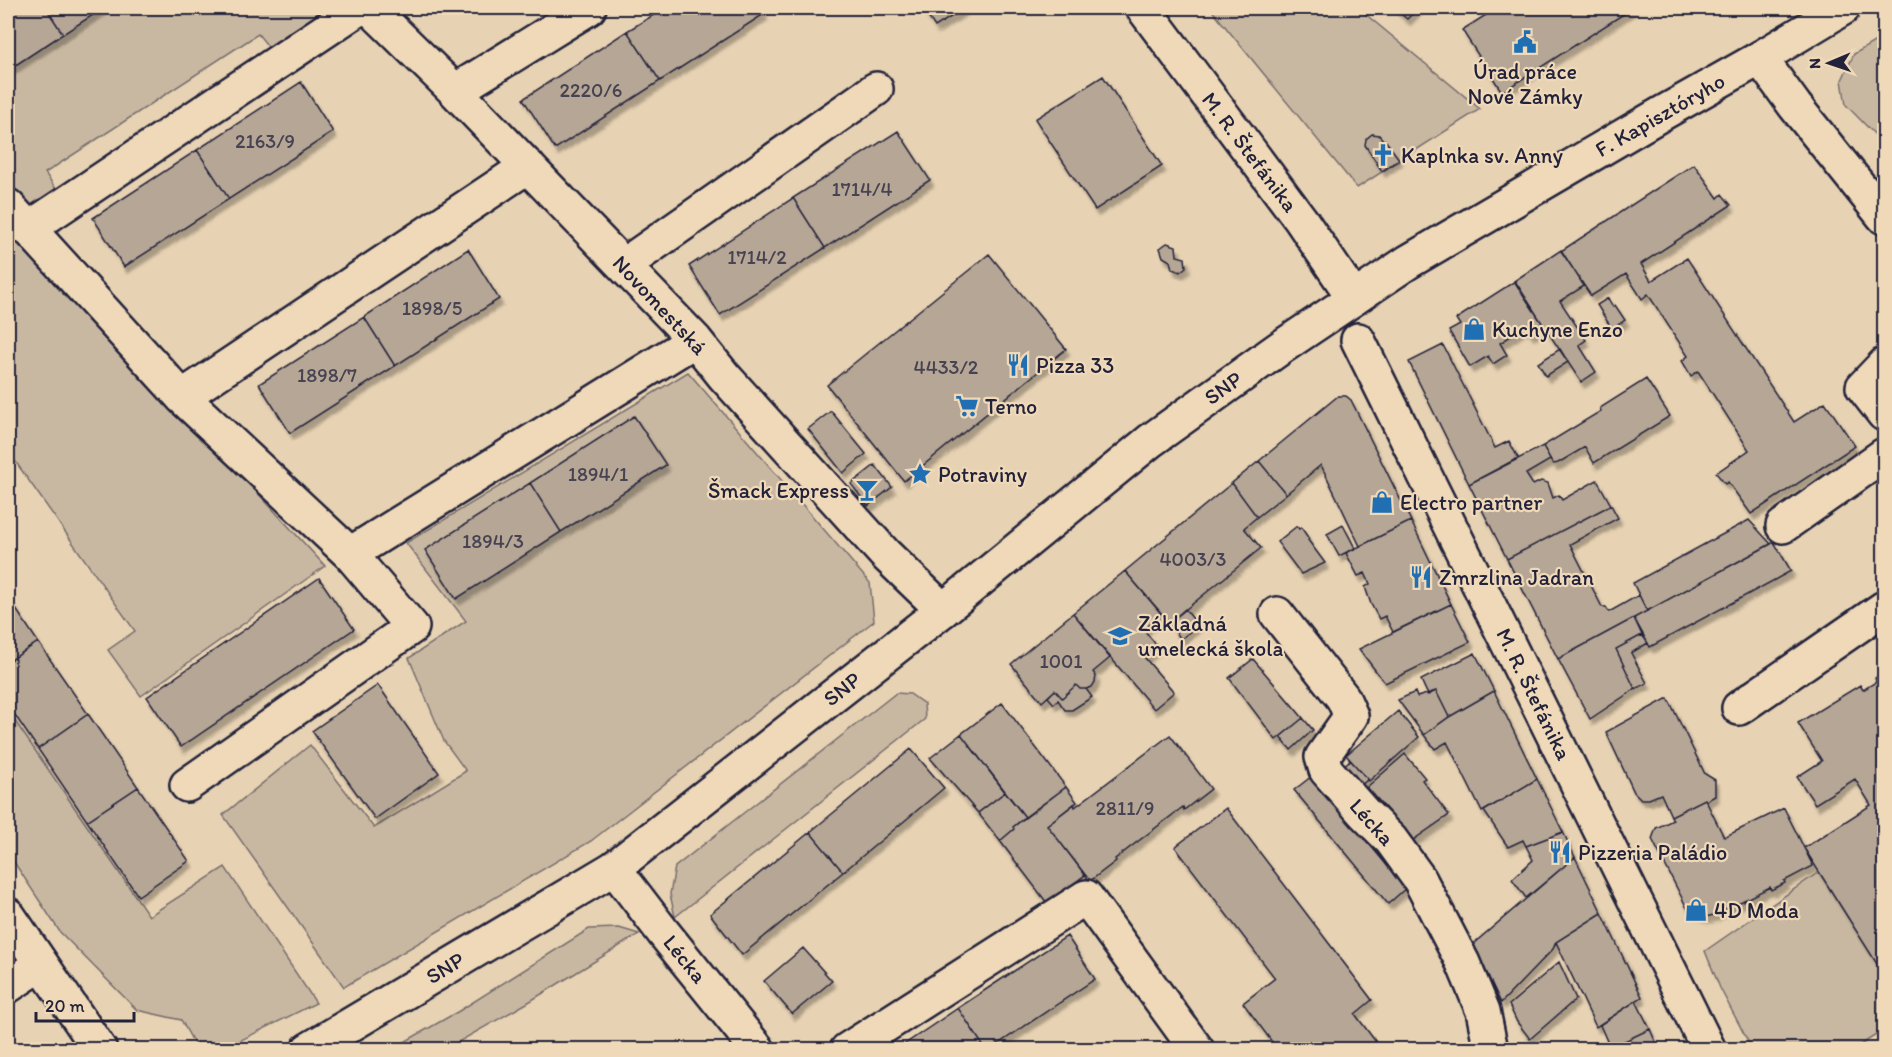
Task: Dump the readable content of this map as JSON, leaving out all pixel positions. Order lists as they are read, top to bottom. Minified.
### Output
{"streets":{"street":["F. Kapisztóryho","M. R. Štefánika","Novomestská","SNP","Lécka"]},"crossings":[["F. Kapisztóryho","M. R. Štefánika"],["F. Kapisztóryho","SNP"],["M. R. Štefánika","SNP"],["Novomestská","SNP"],["SNP","Lécka"]],"places":{"public building":["Úrad práce Nové Zámky"],"church":["Kaplnka sv. Anny"],"shop":["Kuchyne Enzo","Electro partner","4D Moda"],"restaurant":["Pizza 33","Zmrzlina Jadran","Pizzeria Paládio"],"supermarket":["Terno"],"place":["Potraviny"],"bar":["Šmack Express"],"school or university":["Základná umelecká škola"]},"house_numbers":["2220/6","2163/9","1714/4","1714/2","1898/5","4433/2","1898/7","1894/1","1894/3","4003/3","1001","2811/9"],"scale_bar":"20 m","north":"left"}
